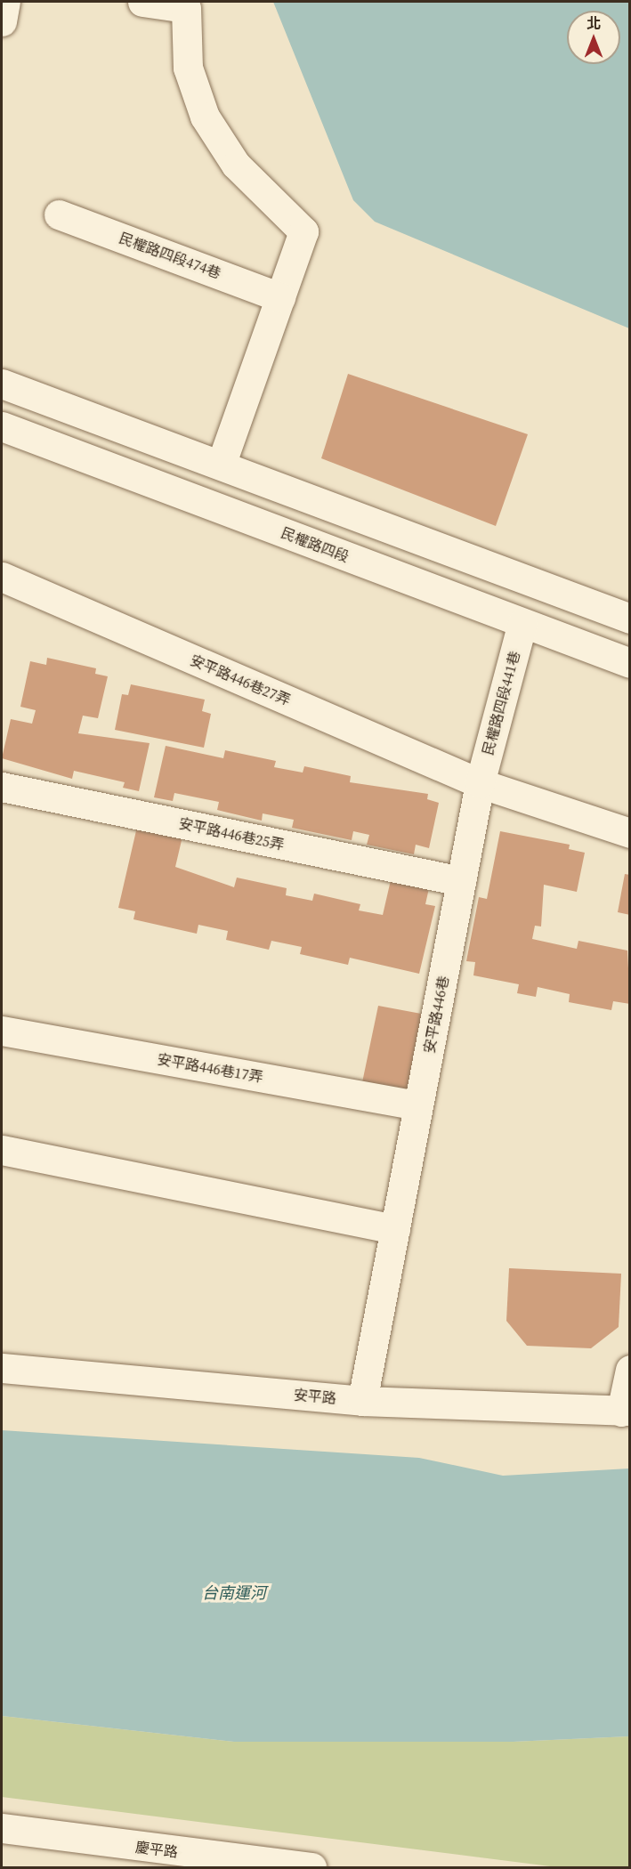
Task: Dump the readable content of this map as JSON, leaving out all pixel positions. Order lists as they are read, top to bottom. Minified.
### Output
{"streets":{"street":["民權路四段474巷","民權路四段","安平路446巷27弄","民權路四段441巷","安平路446巷25弄","安平路446巷","安平路446巷17弄","安平路","慶平路"]},"crossings":[["民權路四段","民權路四段441巷"],["安平路446巷27弄","民權路四段441巷"],["安平路446巷27弄","安平路446巷"],["民權路四段441巷","安平路446巷"],["安平路446巷25弄","安平路446巷"],["安平路446巷","安平路446巷17弄"],["安平路446巷","安平路"]],"water":["台南運河"],"north":"top"}
